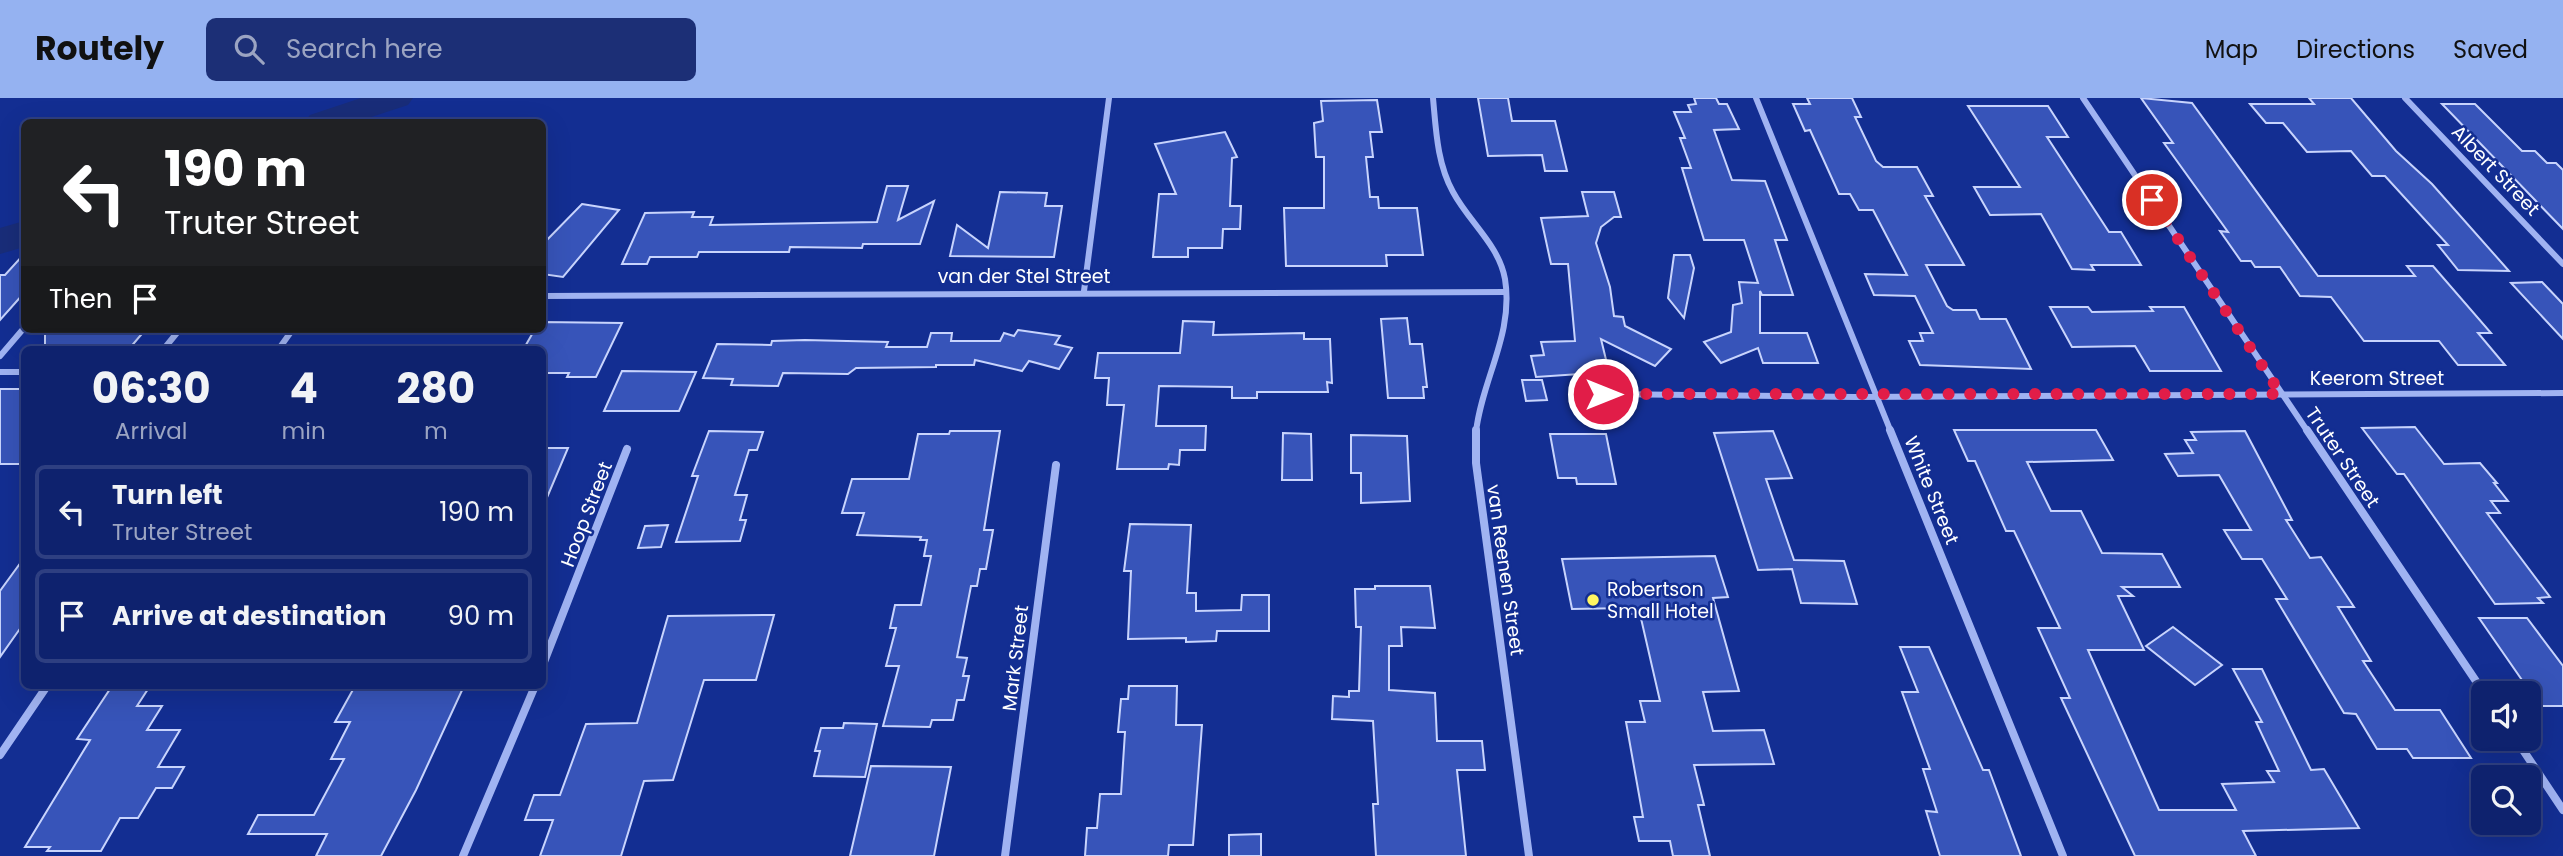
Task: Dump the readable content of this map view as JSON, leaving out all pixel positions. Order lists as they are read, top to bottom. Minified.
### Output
{"streets":{"street":["Albert Street","van der Stel Street","Keerom Street","Truter Street","White Street","Hoop Street","van Reenen Street","Mark Street"]},"crossings":[["van der Stel Street","van Reenen Street"],["Keerom Street","Truter Street"],["Keerom Street","White Street"]],"places":["Robertson Small Hotel"],"page":{"header":"Routely","search":"Search here","nav":["Map","Directions","Saved"],"turn":["190 m","Truter Street"],"then":"Then","eta":["06:30","Arrival","4","min","280","m"],"list":[{"name":"Turn left","note":"Truter Street","value":"190 m"},{"name":"Arrive at destination","value":"90 m"}]}}
